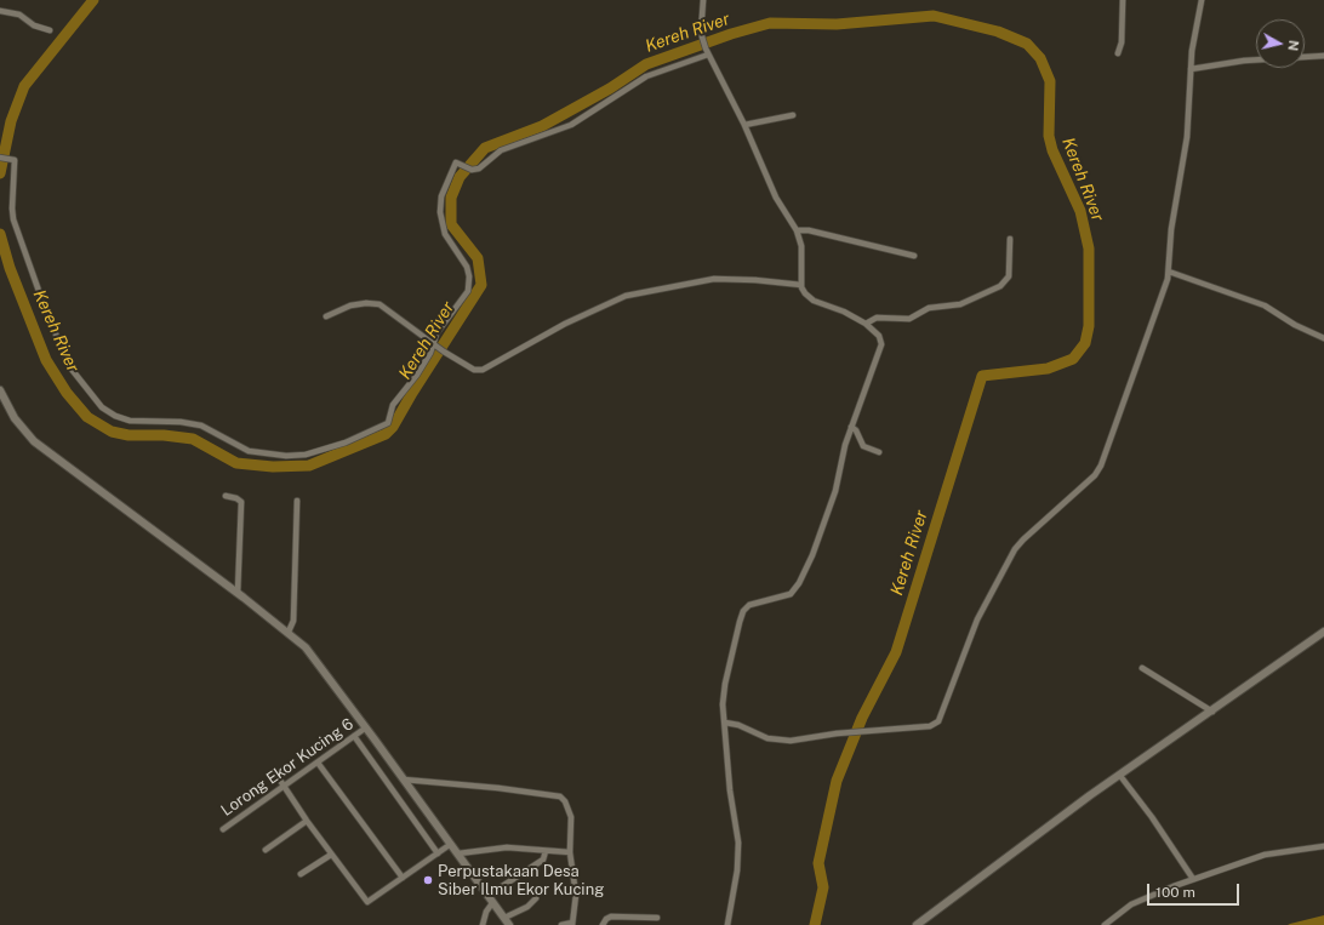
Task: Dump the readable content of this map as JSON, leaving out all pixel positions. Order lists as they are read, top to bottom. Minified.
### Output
{"streets":{"street":["Lorong Ekor Kucing 6"]},"water":["Kereh River"],"places":["Perpustakaan Desa Siber Ilmu Ekor Kucing"],"scale_bar":"100 m","north":"right"}
